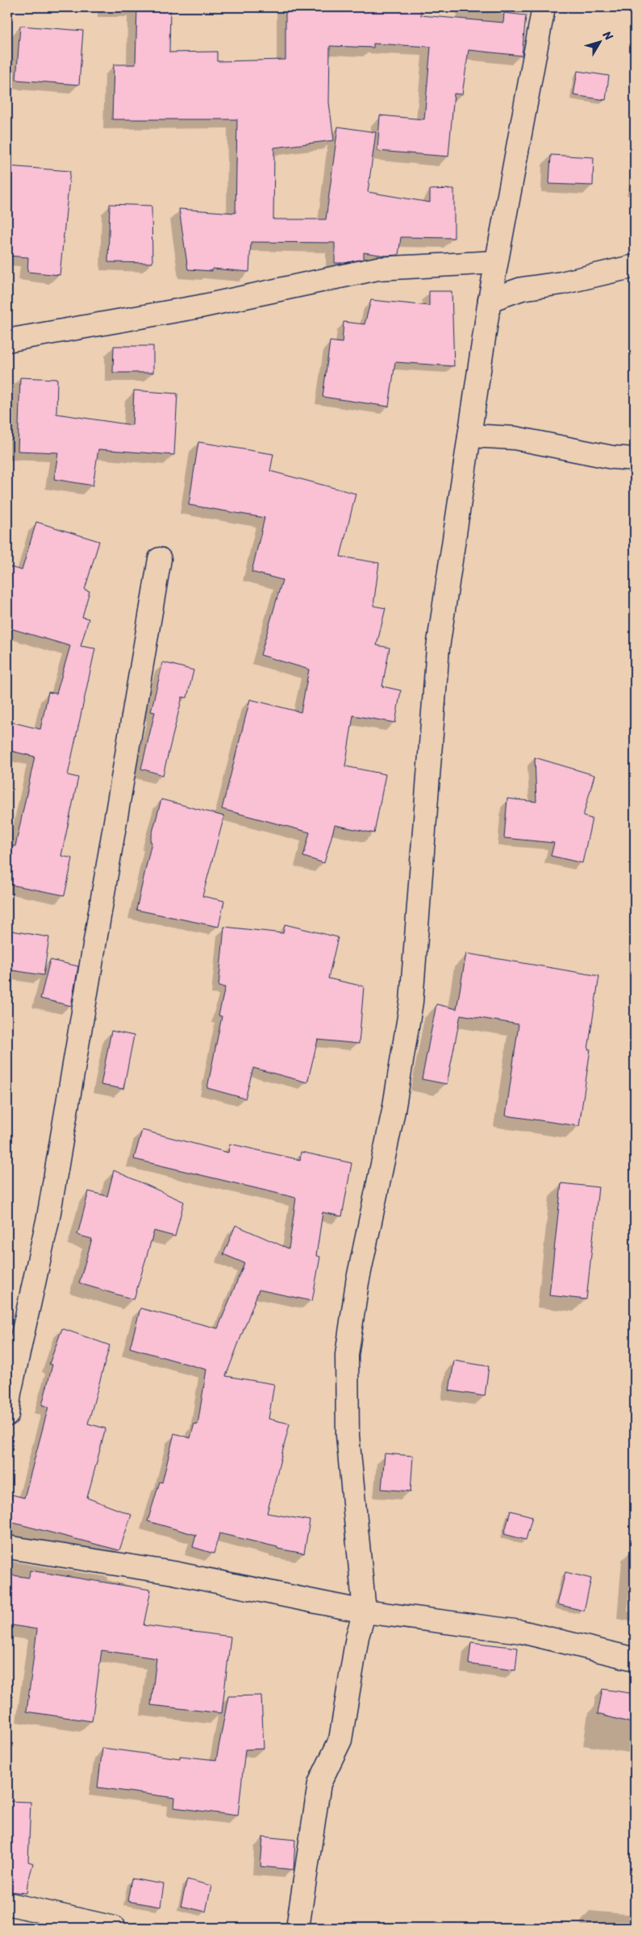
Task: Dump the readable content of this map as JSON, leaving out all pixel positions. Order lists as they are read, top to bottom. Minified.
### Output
{"north":"top right"}
